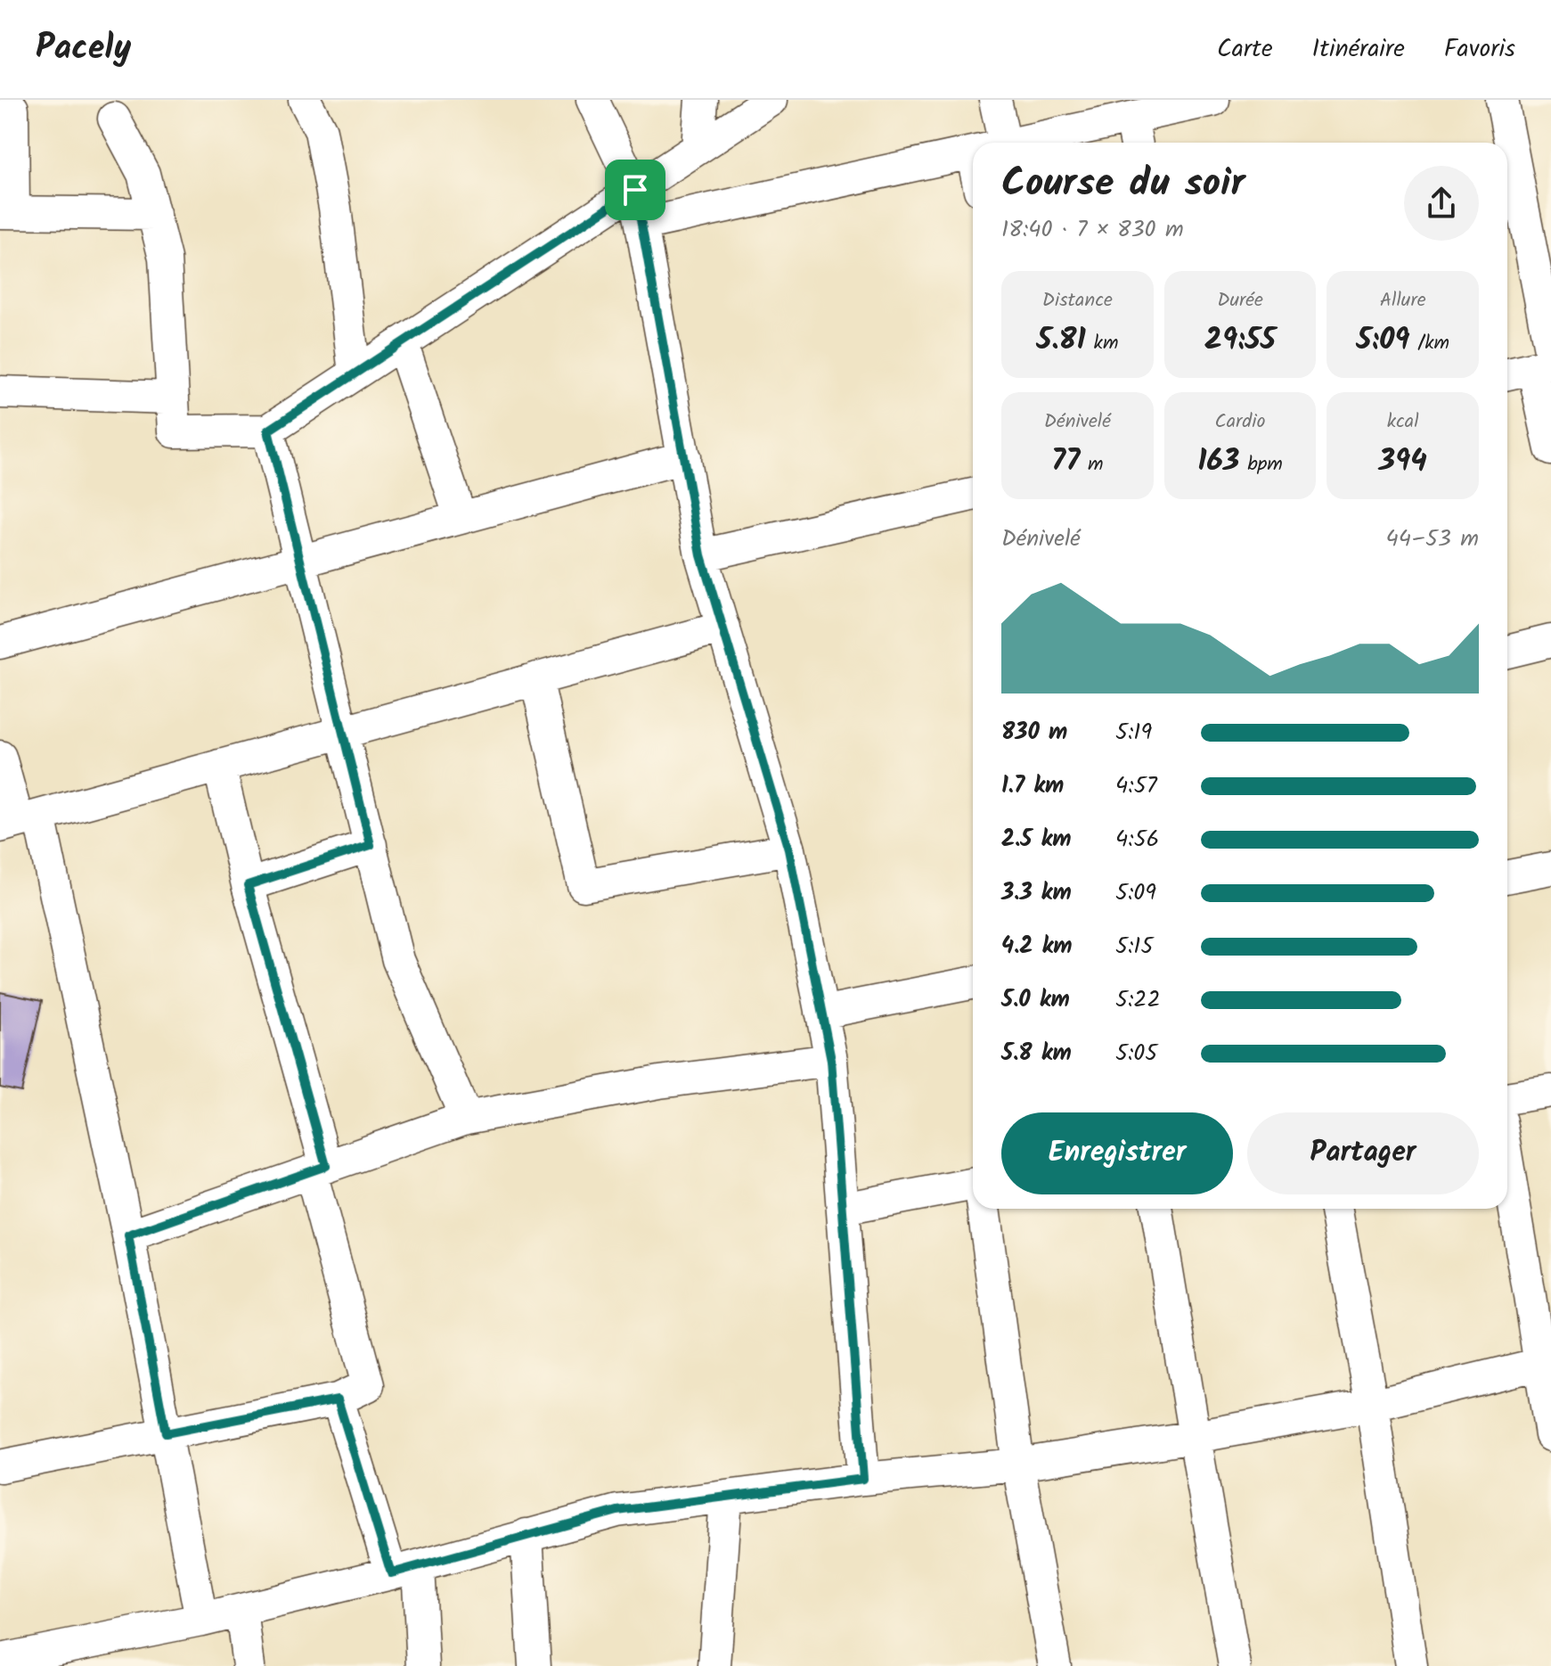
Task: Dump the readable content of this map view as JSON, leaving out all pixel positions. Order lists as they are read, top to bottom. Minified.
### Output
{"page":{"header":"Pacely","nav":["Carte","Itinéraire","Favoris"],"heading":["Course du soir","18:40 · 7 × 830 m"],"stats":[["Distance","5.81 km"],["Durée","29:55"],["Allure","5:09 /km"],["Dénivelé","77 m"],["Cardio","163 bpm"],["kcal","394"]],"chart":["Dénivelé","44–53 m"],"list":[{"name":"830 m","note":"5:19"},{"name":"1.7 km","note":"4:57"},{"name":"2.5 km","note":"4:56"},{"name":"3.3 km","note":"5:09"},{"name":"4.2 km","note":"5:15"},{"name":"5.0 km","note":"5:22"},{"name":"5.8 km","note":"5:05"}],"buttons":["Enregistrer","Partager"]}}
